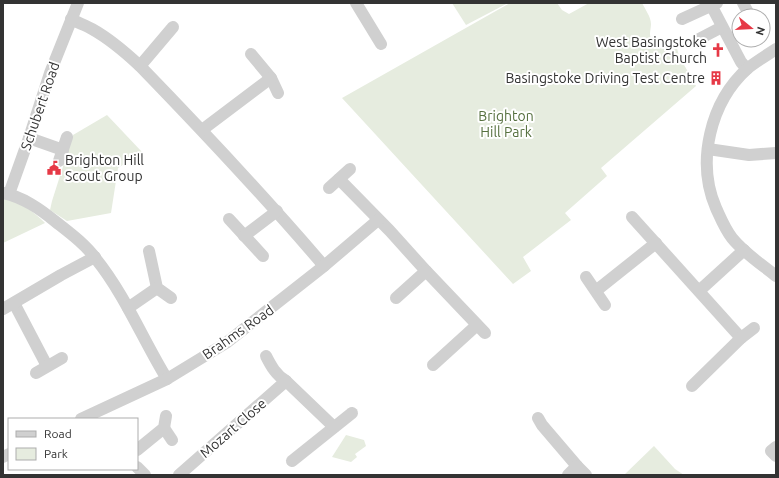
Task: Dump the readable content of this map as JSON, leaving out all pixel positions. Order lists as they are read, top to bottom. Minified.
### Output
{"streets":{"street":["Schubert Road","Brahms Road","Mozart Close"]},"parks":["Brighton Hill Park"],"places":{"church":["West Basingstoke Baptist Church"],"building":["Basingstoke Driving Test Centre"],"public building":["Brighton Hill Scout Group"]},"legend":["Road","Park"],"north":"right"}
